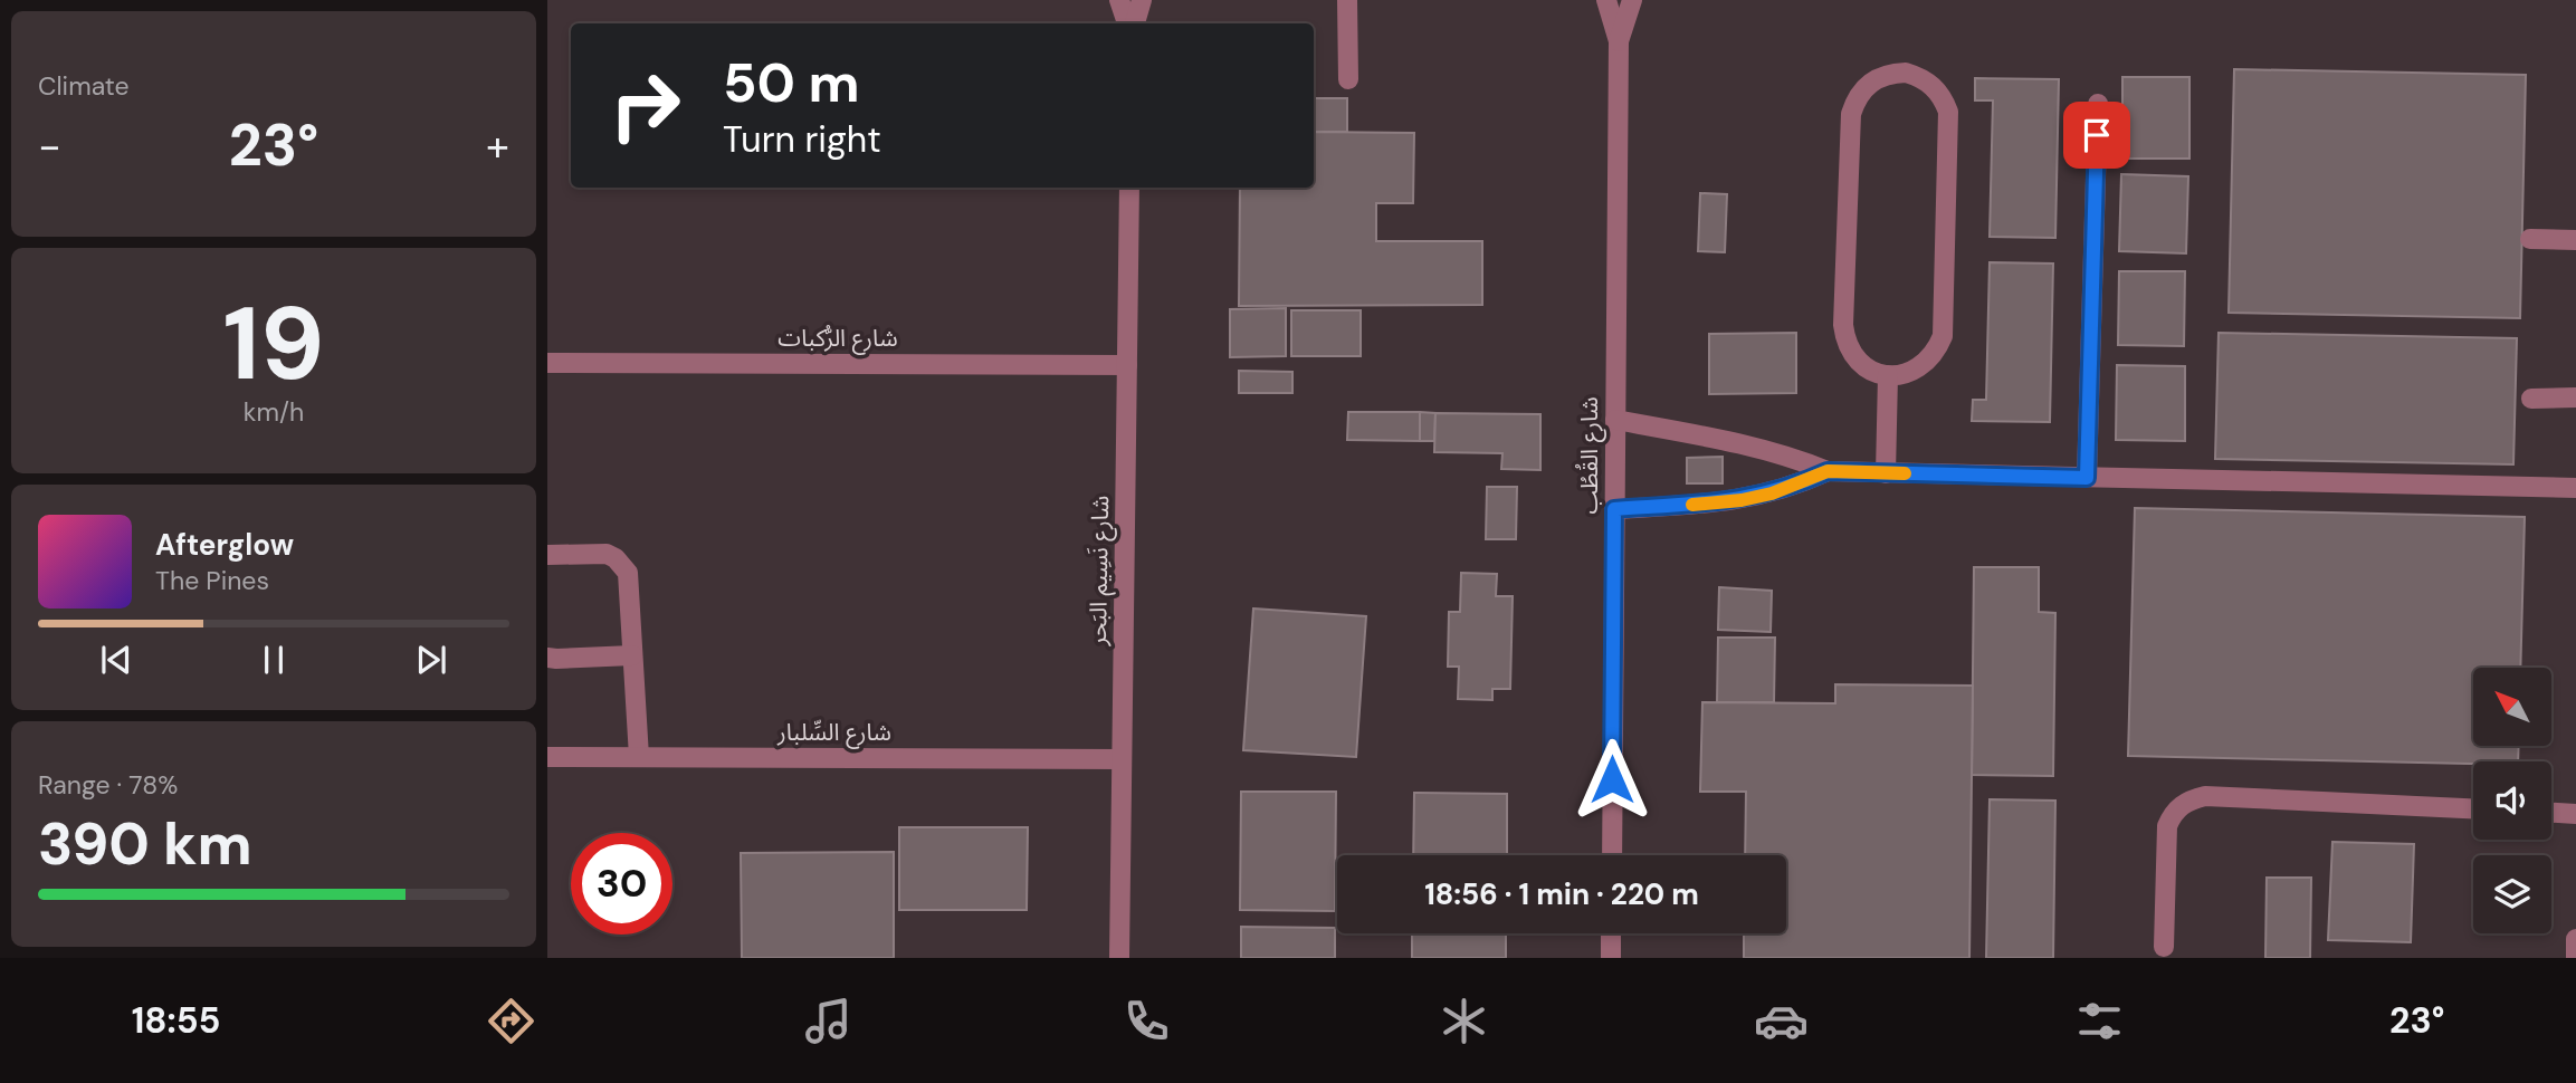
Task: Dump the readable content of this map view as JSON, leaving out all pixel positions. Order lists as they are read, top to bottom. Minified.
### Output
{"streets":{"street":["شارع الرُّكبات","شارع القُطُب","شارع نَسِيم البَحر","شارع السِّلبار"]},"crossings":[["شارع الرُّكبات","شارع نَسِيم البَحر"],["شارع نَسِيم البَحر","شارع السِّلبار"]],"north":"top left","page":{"tile":["Climate",["19","km/h"],["Range · 78%","390 km"]],"turn":["50 m","Turn right"],"heat":["−","23°","+"],"song":["Afterglow","The Pines"],"limit":"30","trip":"18:56 · 1 min · 220 m","tabs":["18:55","23°"]}}
